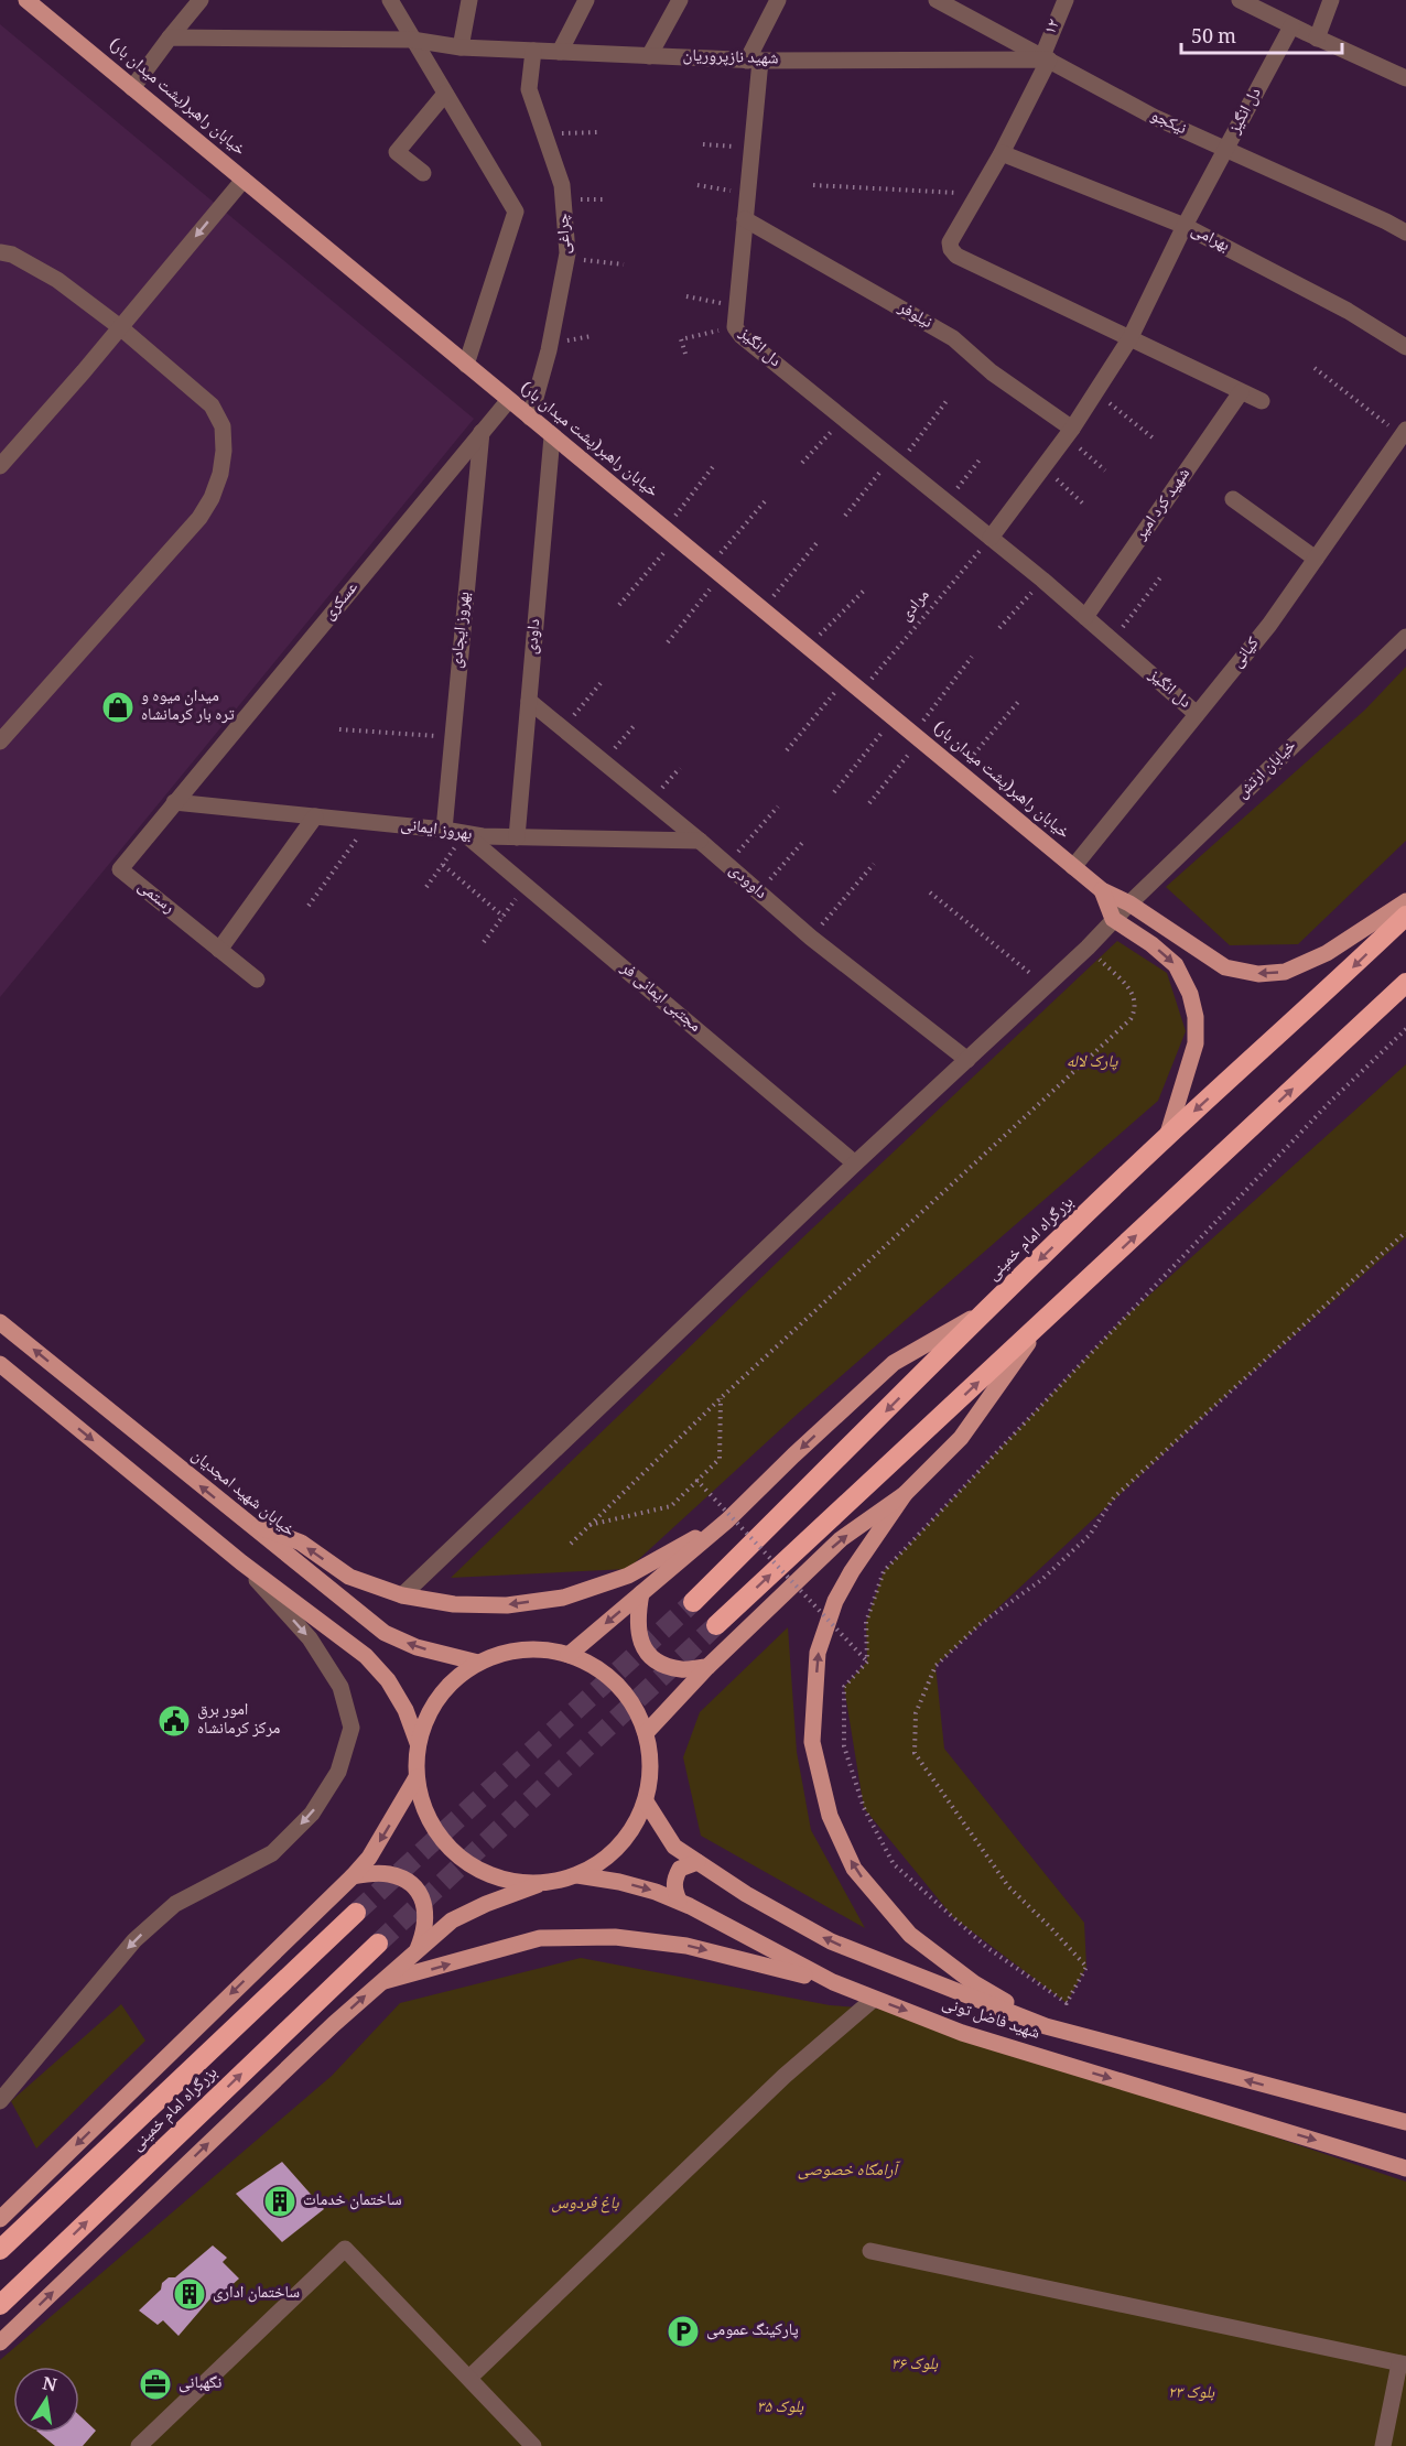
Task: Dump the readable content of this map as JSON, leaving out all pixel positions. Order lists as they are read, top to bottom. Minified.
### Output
{"streets":{"highway":["بزرگراه امام خمینی"],"main road":["خیابان راهبر(پشت میدان بار)","خیابان شهید امجدیان","شهید فاضل تونی"],"street":["۱۲","شهید نازپروریان","دل انگیز","نیکجو","چراغی","بهرامی","نیلوفر","شهید کرد امیر","عسکری","بهروز ایجادی","داودی","کیانی","خیابان ارتش","بهروز ایمانی","داوودی","رستمی","مجتبی ایمانی فر"],"path":["مرادی"]},"crossings":[["۱۲","شهید نازپروریان"],["۱۲","نیکجو"],["شهید نازپروریان","دل انگیز"],["شهید نازپروریان","نیکجو"],["شهید نازپروریان","چراغی"],["خیابان راهبر(پشت میدان بار)","چراغی"],["خیابان راهبر(پشت میدان بار)","عسکری"],["خیابان راهبر(پشت میدان بار)","مرادی"],["خیابان راهبر(پشت میدان بار)","داودی"],["خیابان راهبر(پشت میدان بار)","کیانی"],["خیابان راهبر(پشت میدان بار)","خیابان ارتش"],["دل انگیز","نیکجو"],["دل انگیز","بهرامی"],["دل انگیز","نیلوفر"],["دل انگیز","شهید کرد امیر"],["دل انگیز","مرادی"],["دل انگیز","کیانی"],["عسکری","بهروز ایجادی"],["عسکری","بهروز ایمانی"],["عسکری","رستمی"],["بهروز ایجادی","بهروز ایمانی"],["داودی","بهروز ایمانی"],["داودی","داوودی"],["خیابان ارتش","داوودی"],["خیابان ارتش","مجتبی ایمانی فر"],["بهروز ایمانی","داوودی"],["بهروز ایمانی","رستمی"],["بهروز ایمانی","مجتبی ایمانی فر"],["خیابان شهید امجدیان","شهید فاضل تونی"]],"parks":["پارک لاله","آرامگاه خصوصی","باغ فردوس","بلوک ۳۶","بلوک ۲۳","بلوک ۳۵"],"places":{"shop":["میدان میوه و تره بار کرمانشاه"],"public building":["امور برق مرکز کرمانشاه"],"building":["ساختمان خدمات","ساختمان اداری"],"parking":["پارکینگ عمومی"],"office":["نگهبانی"]},"scale_bar":"50 m","north":"top"}
